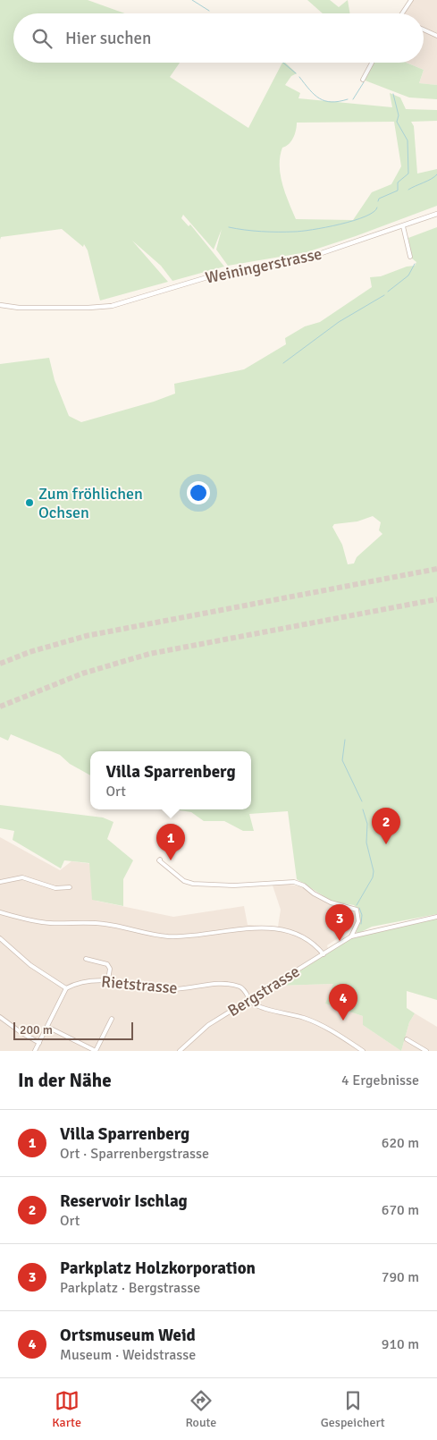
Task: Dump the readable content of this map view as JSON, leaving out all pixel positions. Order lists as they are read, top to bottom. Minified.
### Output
{"streets":{"street":["Weiningerstrasse","Rietstrasse","Bergstrasse"]},"crossings":[["Rietstrasse","Bergstrasse"]],"places":["Zum fröhlichen Ochsen"],"scale_bar":"200 m","page":{"search":"Hier suchen","popup":["Villa Sparrenberg","Ort"],"pins":["2","1","3","4"],"scale":"200 m","heading":["In der Nähe","4 Ergebnisse"],"list":[{"mark":"1","name":"Villa Sparrenberg","note":"Ort · Sparrenbergstrasse","value":"620 m"},{"mark":"2","name":"Reservoir Ischlag","note":"Ort","value":"670 m"},{"mark":"3","name":"Parkplatz Holzkorporation","note":"Parkplatz · Bergstrasse","value":"790 m"},{"mark":"4","name":"Ortsmuseum Weid","note":"Museum · Weidstrasse","value":"910 m"}],"nav":["Karte","Route","Gespeichert"]}}
